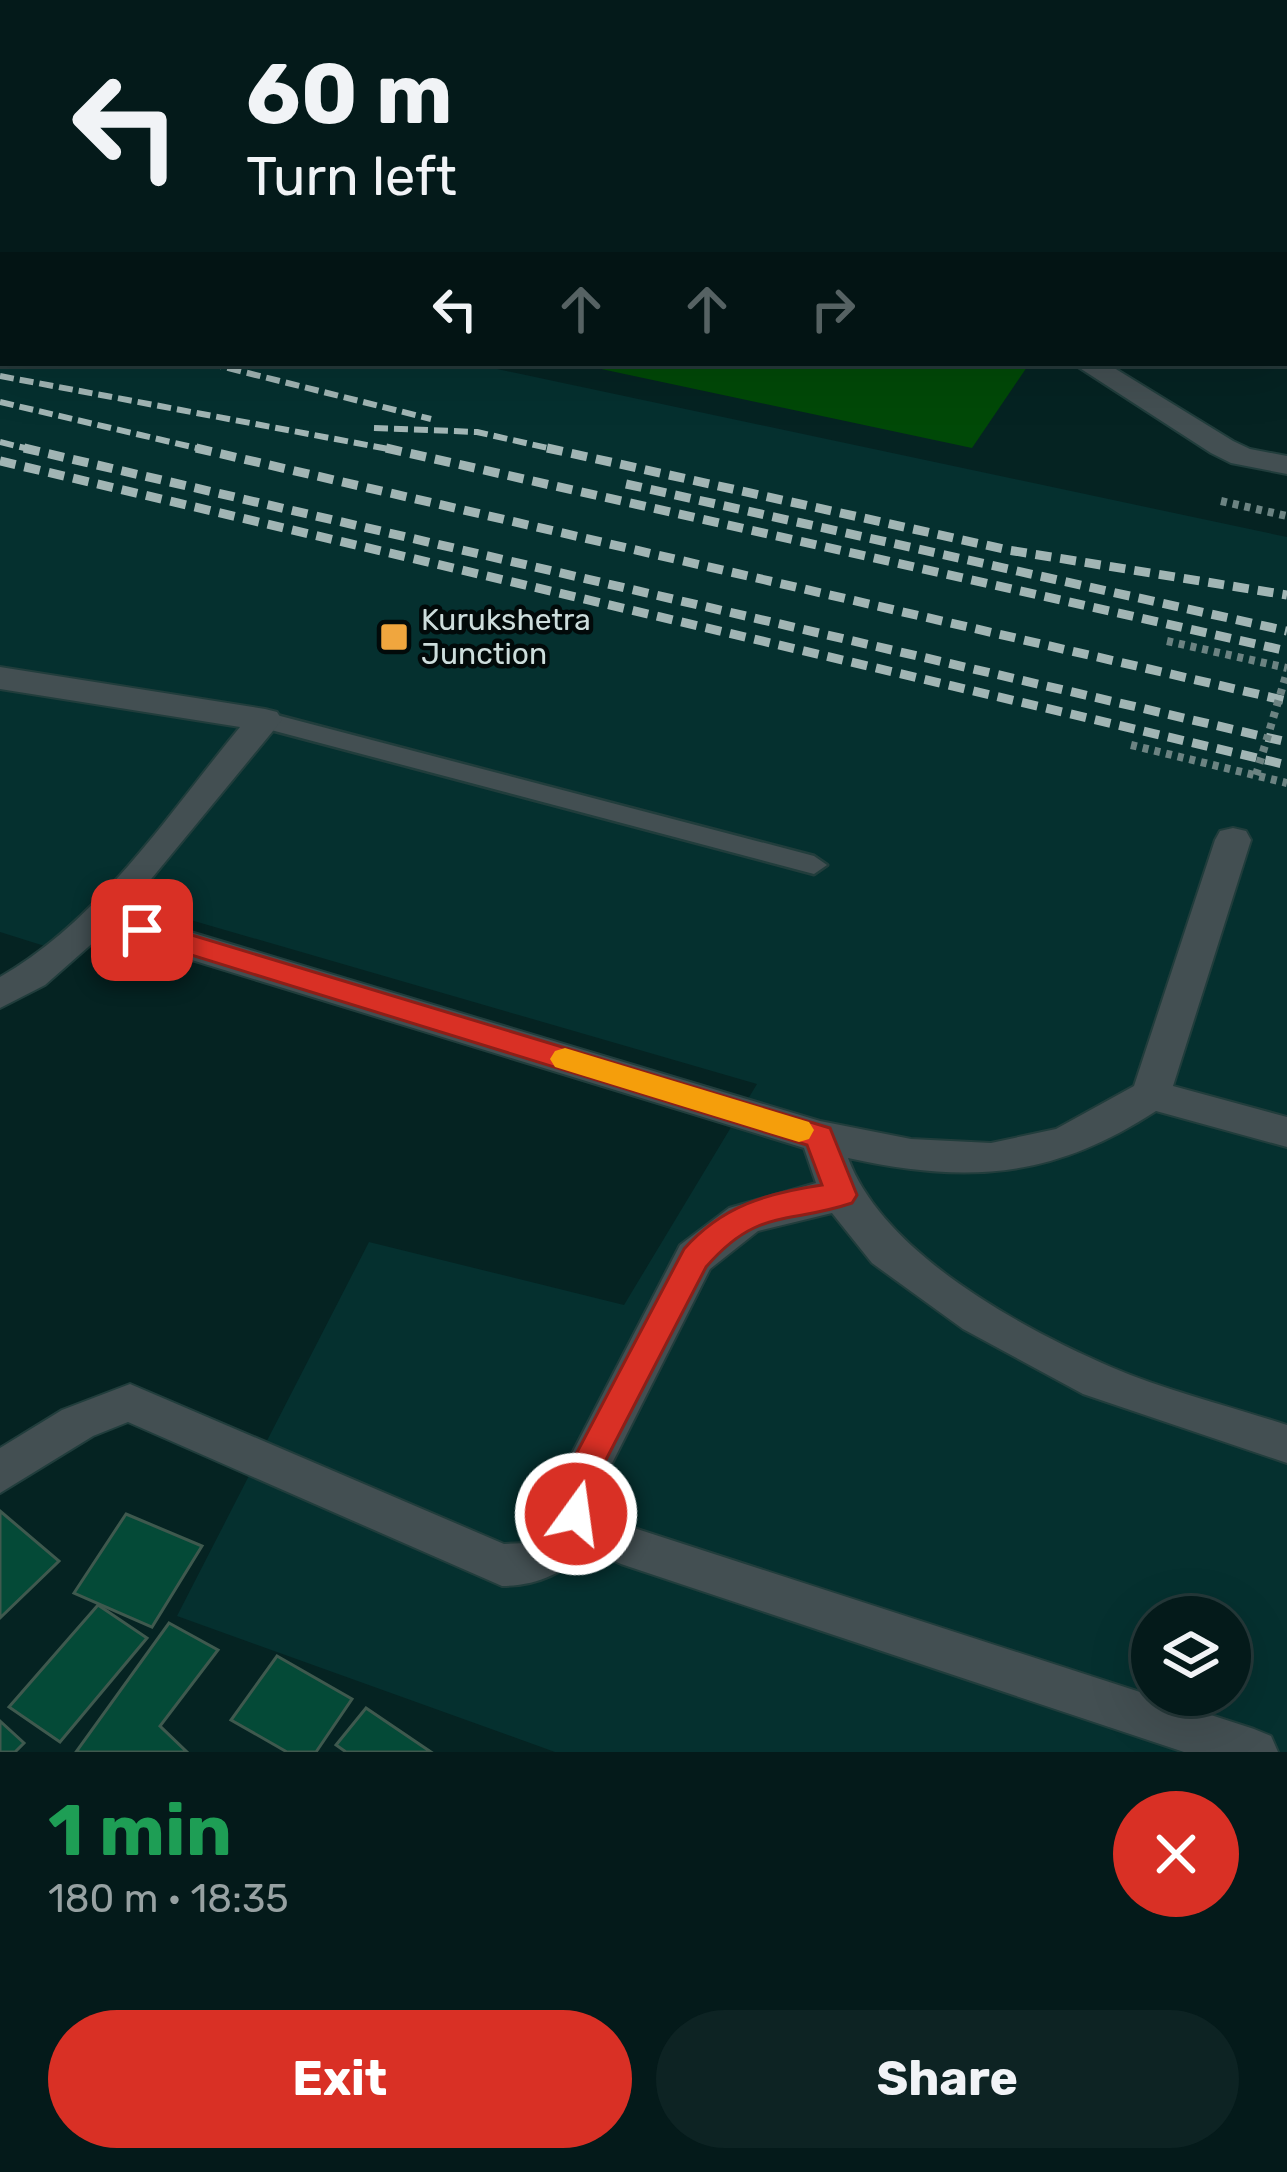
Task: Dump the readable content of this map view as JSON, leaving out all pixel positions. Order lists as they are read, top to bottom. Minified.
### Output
{"places":{"transit":["Kurukshetra Junction"]},"page":{"turn":["60 m","Turn left"],"heading":["1 min","180 m · 18:35"],"buttons":["Exit","Share"]}}
